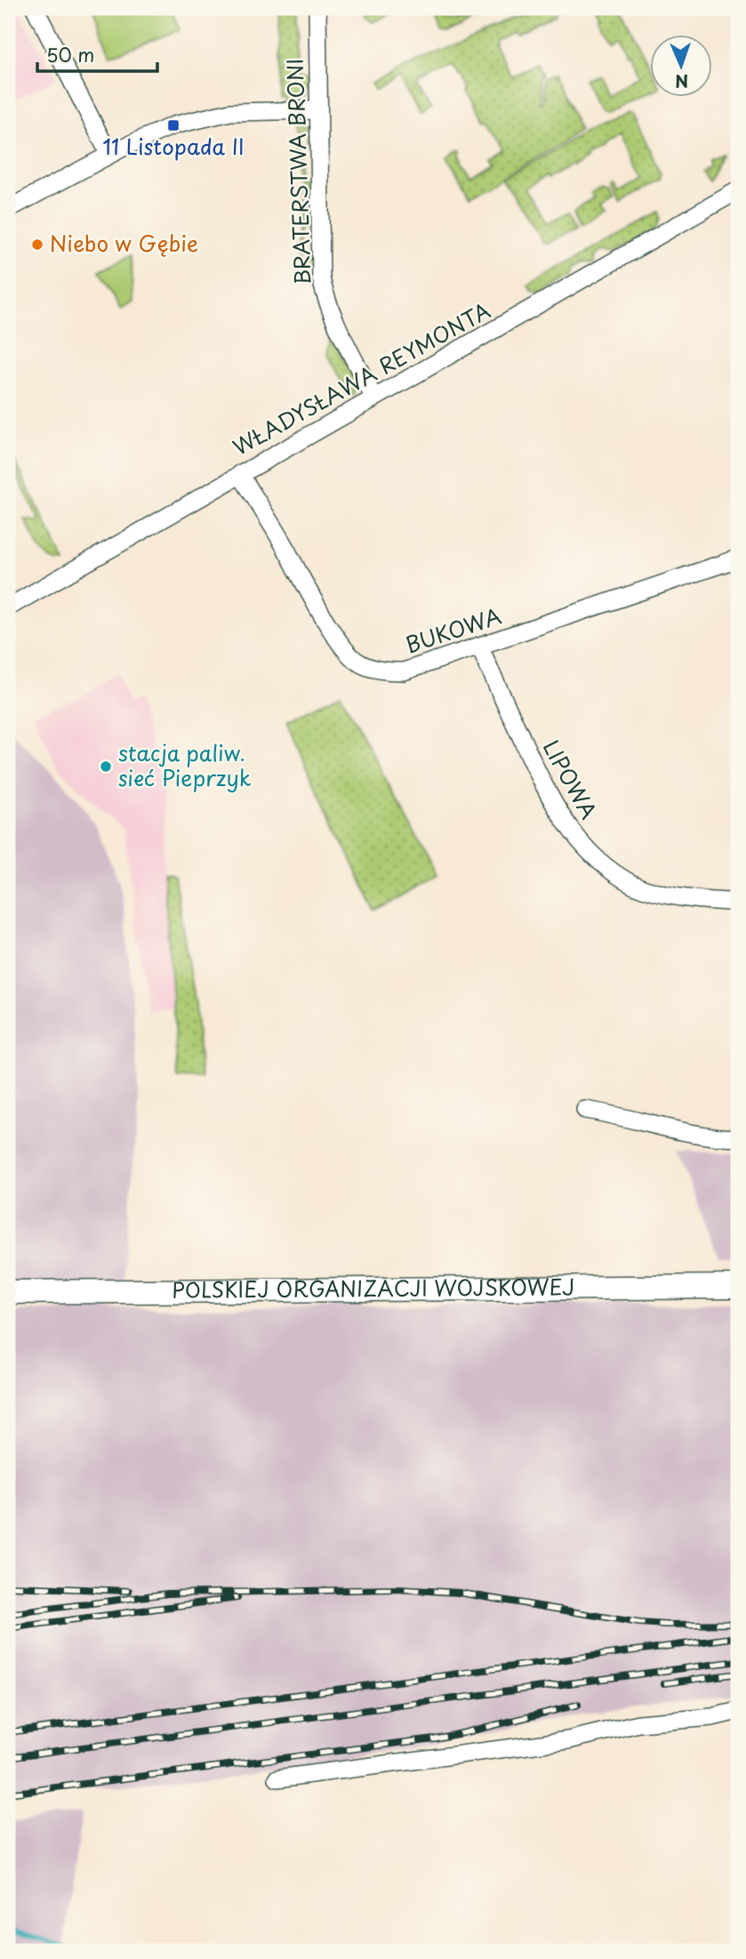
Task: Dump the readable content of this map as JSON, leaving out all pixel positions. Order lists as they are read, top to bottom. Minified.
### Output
{"streets":{"main road":["POLSKIEJ ORGANIZACJI WOJSKOWEJ"],"street":["BRATERSTWA BRONI","WŁADYSŁAWA REYMONTA","BUKOWA","LIPOWA"]},"crossings":[["BRATERSTWA BRONI","WŁADYSŁAWA REYMONTA"],["WŁADYSŁAWA REYMONTA","BUKOWA"],["BUKOWA","LIPOWA"]],"places":{"transit":["11 Listopada II"],"other":["Niebo w Gębie","stacja paliw. sieć Pieprzyk"]},"scale_bar":"50 m","north":"bottom"}
